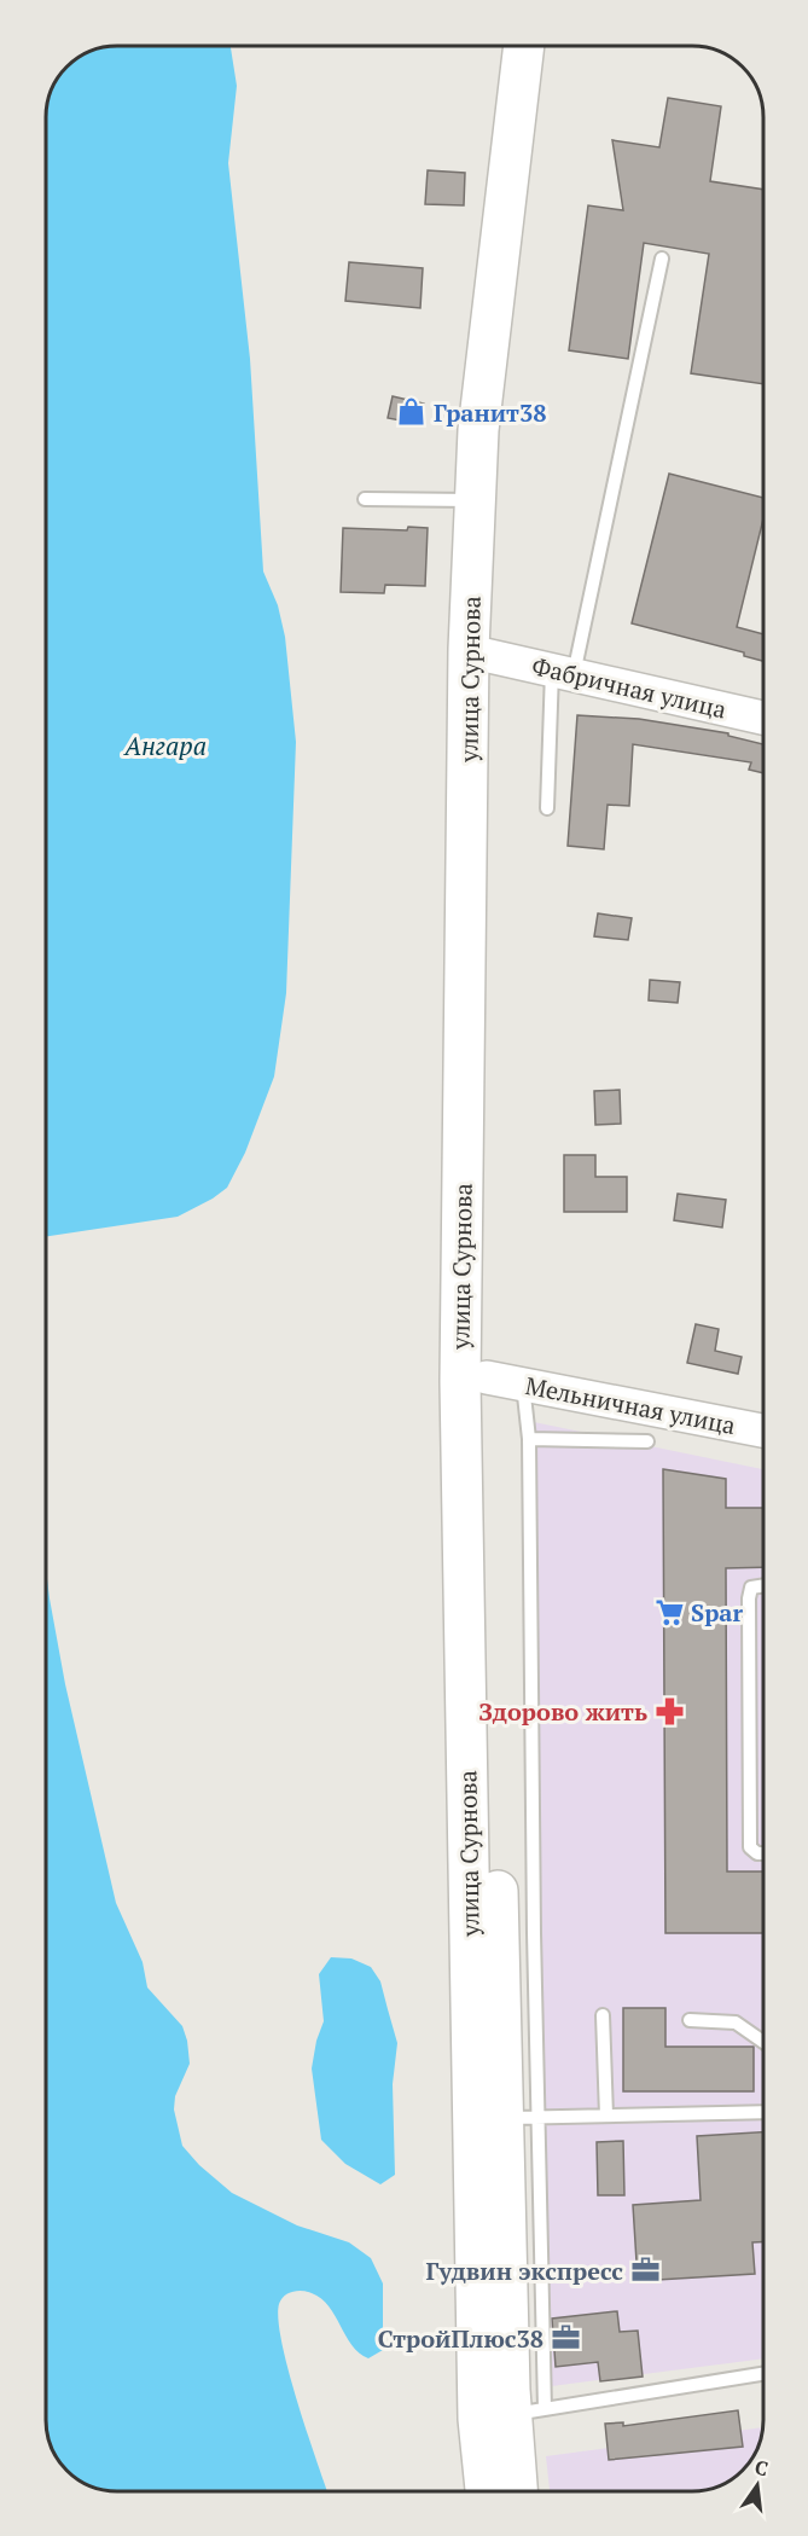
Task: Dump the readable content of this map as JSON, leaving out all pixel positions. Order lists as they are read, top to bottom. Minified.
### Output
{"streets":{"main road":["улица Сурнова"],"street":["Фабричная улица","Мельничная улица"]},"crossings":[["улица Сурнова","Фабричная улица"],["улица Сурнова","Мельничная улица"]],"water":["Ангара"],"places":{"shop":["Гранит38"],"supermarket":["Spar"],"pharmacy":["Здорово жить"],"office":["Гудвин экспресс","СтройПлюс38"]},"north":"top"}
